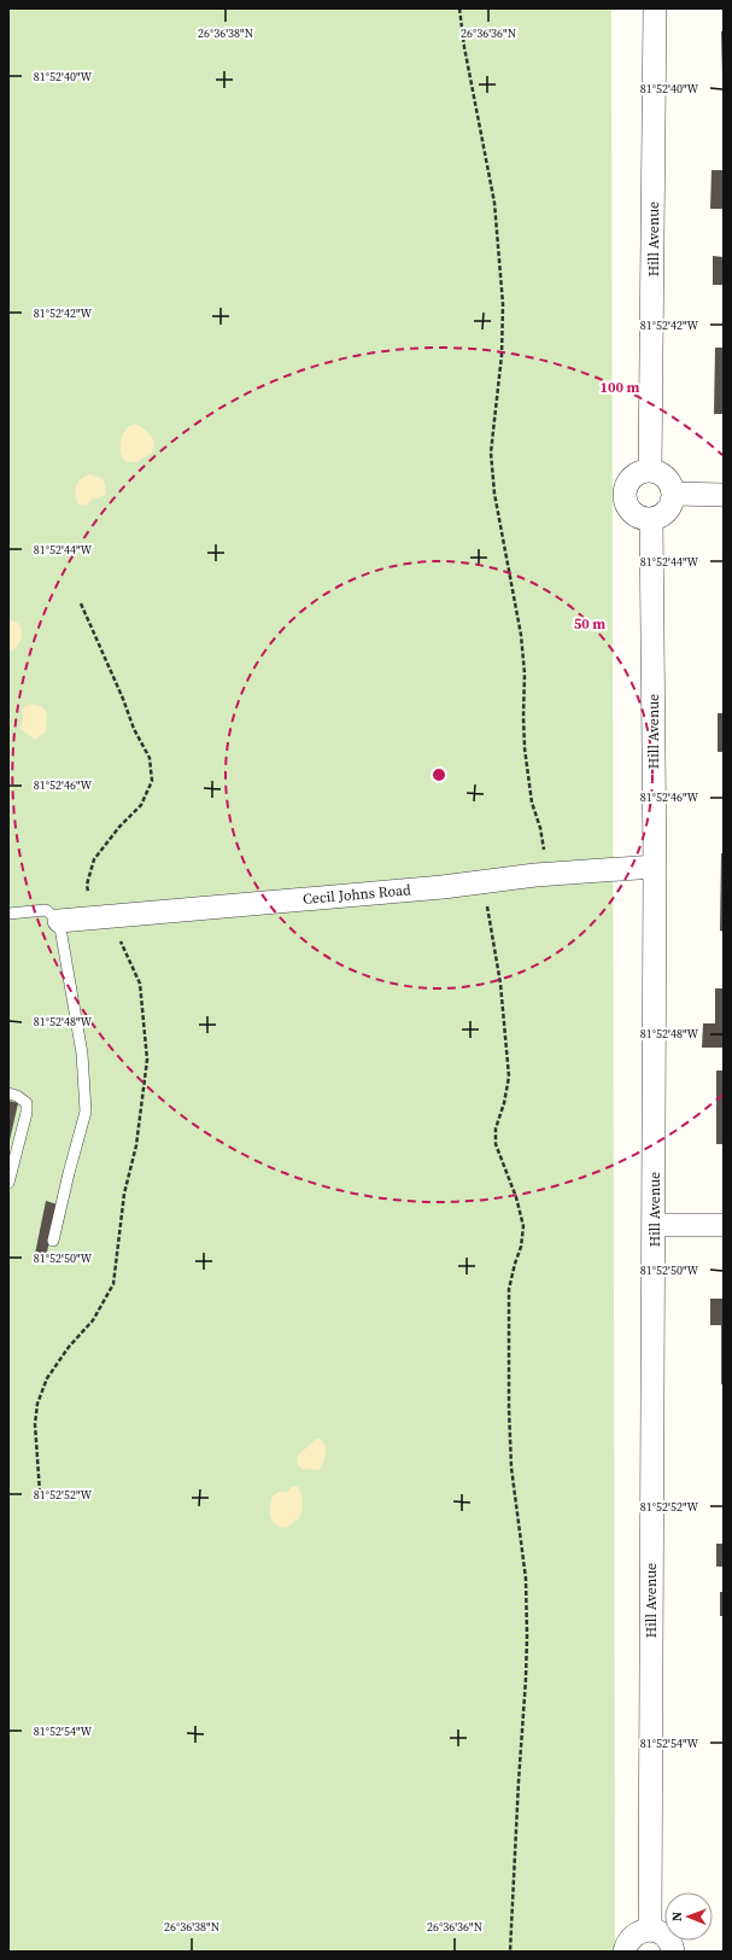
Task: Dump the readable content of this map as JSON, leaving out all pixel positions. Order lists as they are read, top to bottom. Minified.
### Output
{"streets":{"street":["Hill Avenue","Cecil Johns Road"]},"crossings":[["Hill Avenue","Cecil Johns Road"]],"north":"left","coordinates":["26°36'38\"N","26°36'36\"N","81°52'40\"W","81°52'42\"W","81°52'44\"W","81°52'46\"W","81°52'48\"W","81°52'50\"W","81°52'52\"W","81°52'54\"W"],"rings":["100 m","50 m"]}
